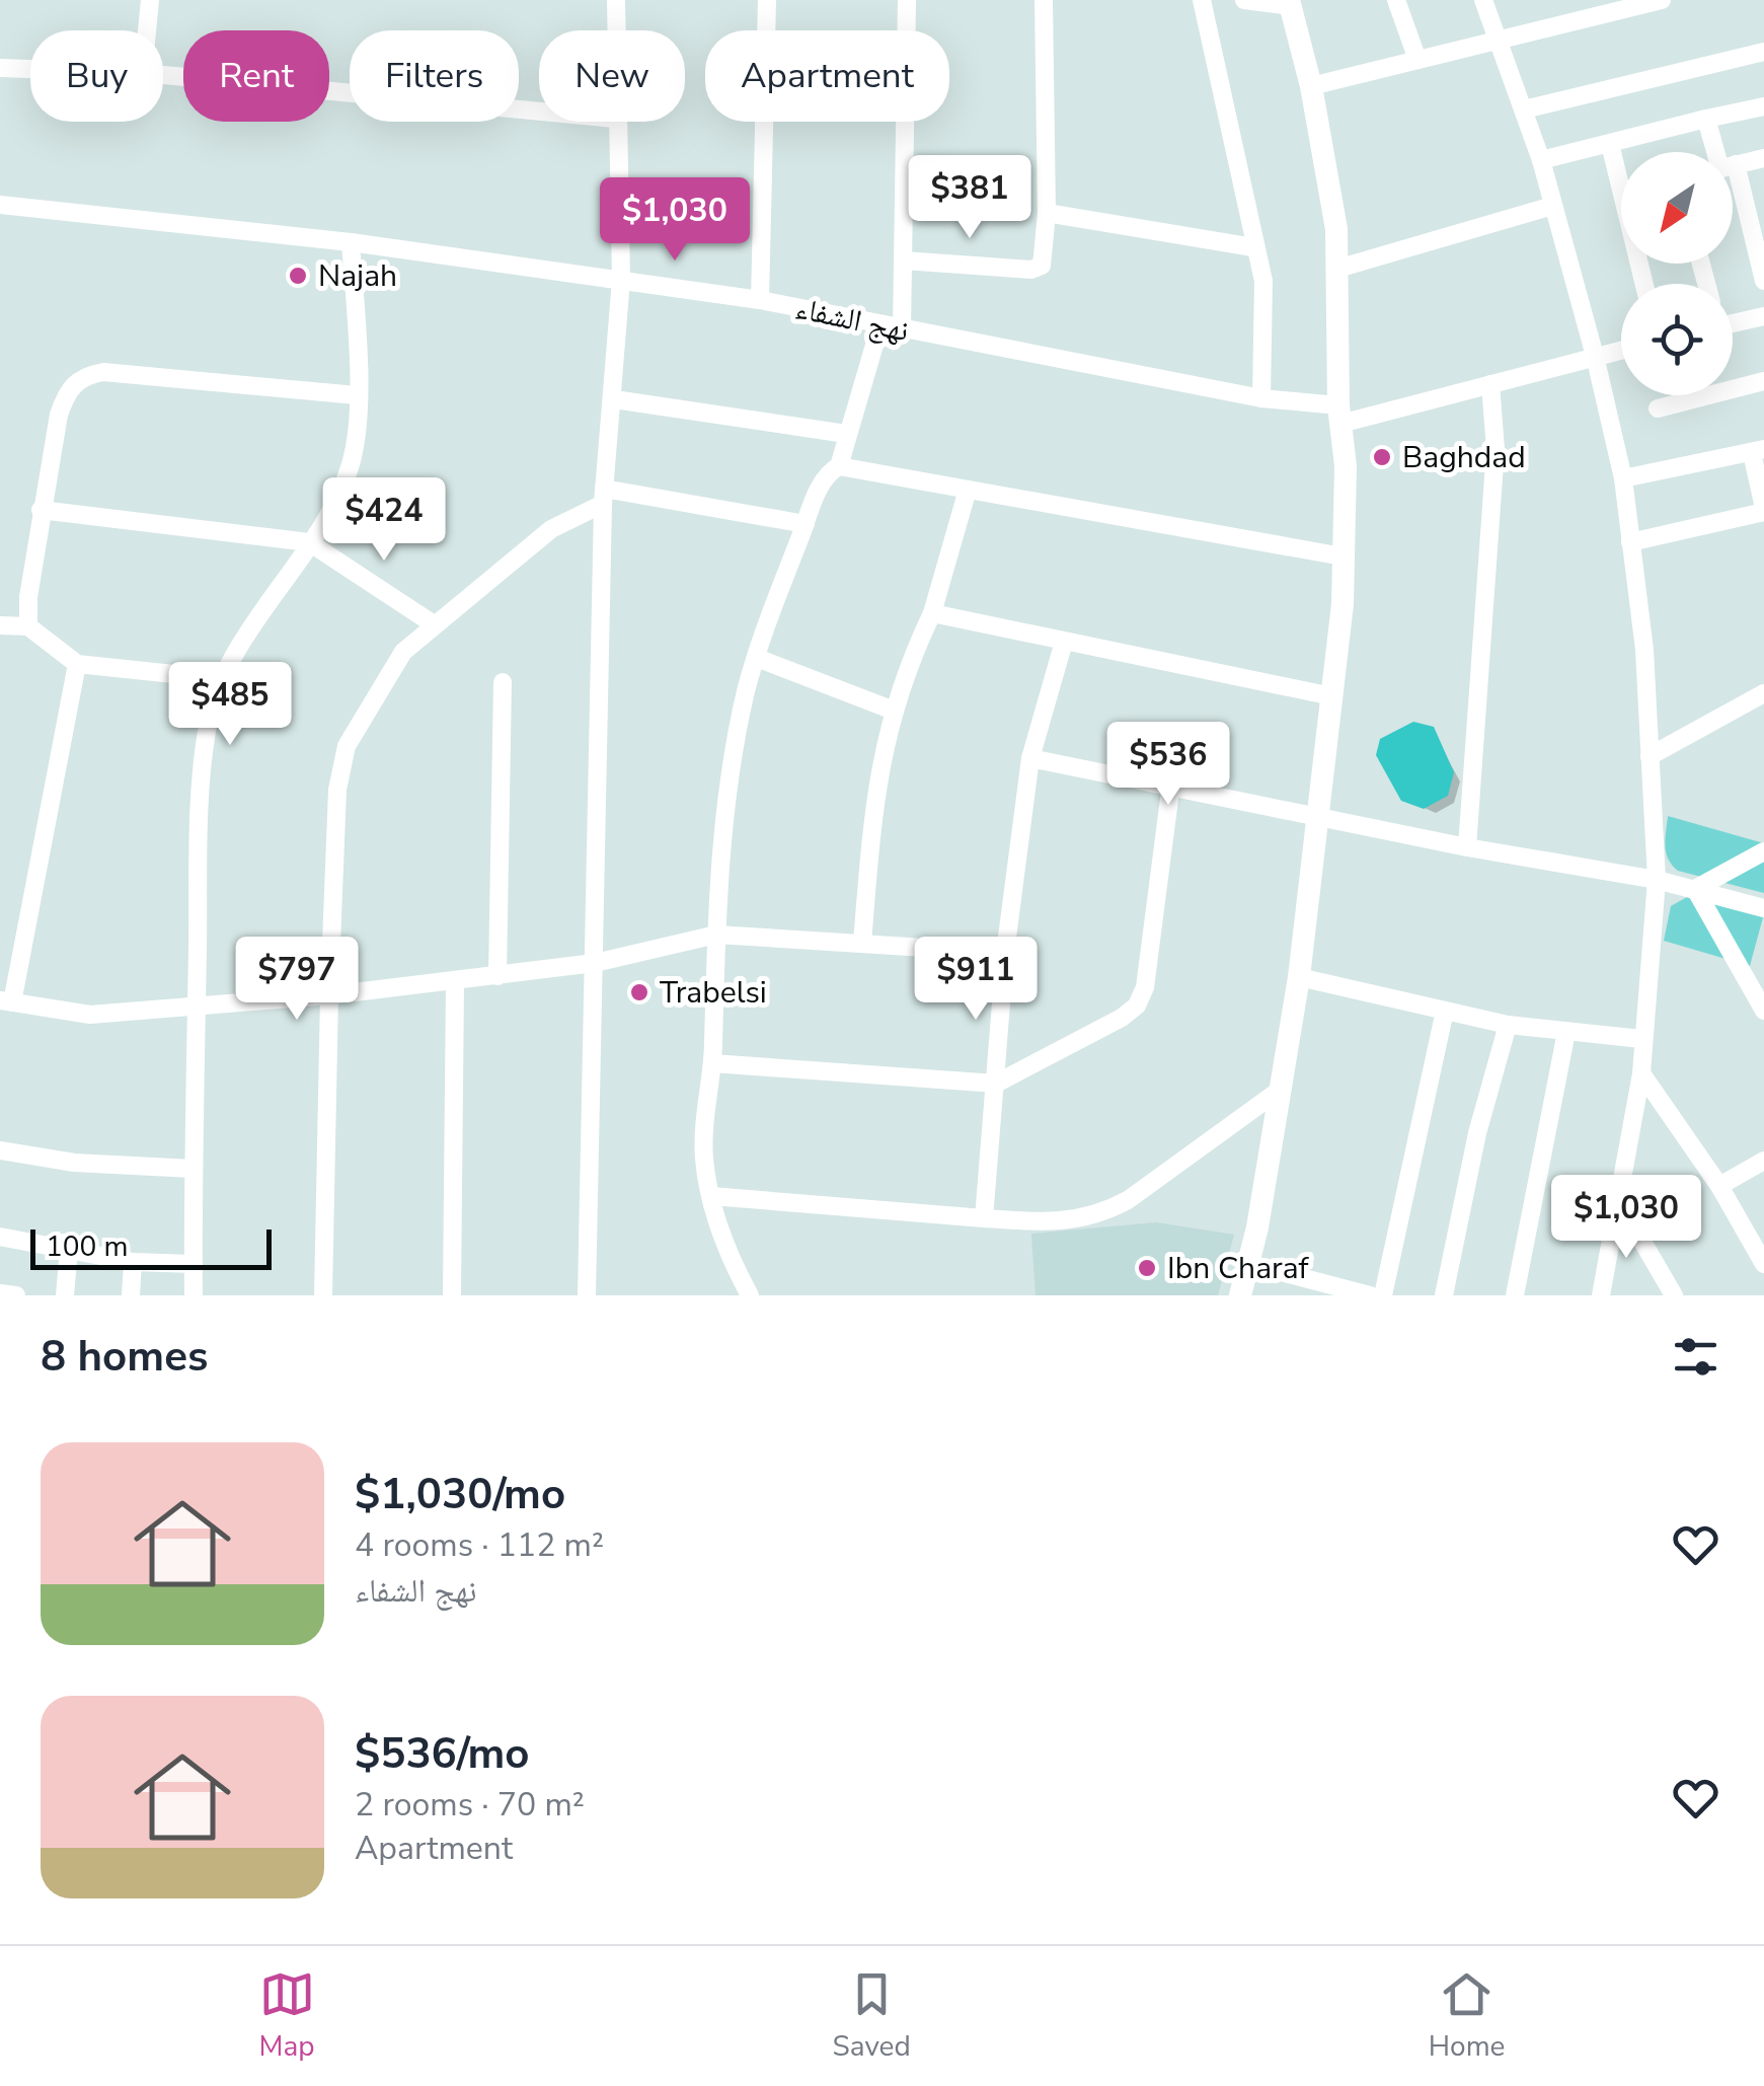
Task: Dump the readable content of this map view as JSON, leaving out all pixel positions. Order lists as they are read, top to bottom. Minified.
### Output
{"streets":{"street":["نهج الشفاء"]},"places":["Najah","Baghdad","Trabelsi","Ibn Charaf"],"scale_bar":"100 m","north":"bottom left","page":{"chip":["Buy","Rent","Filters","New","Apartment"],"price":["$381","$1,030","$424","$485","$536","$797","$911","$1,030"],"scale":"100 m","heading":"8 homes","list":[{"name":"$1,030/mo","note":"4 rooms · 112 m² · نهج الشفاء"},{"name":"$536/mo","note":"2 rooms · 70 m² · Apartment"}],"tabs":["Map","Saved","Home"]}}
